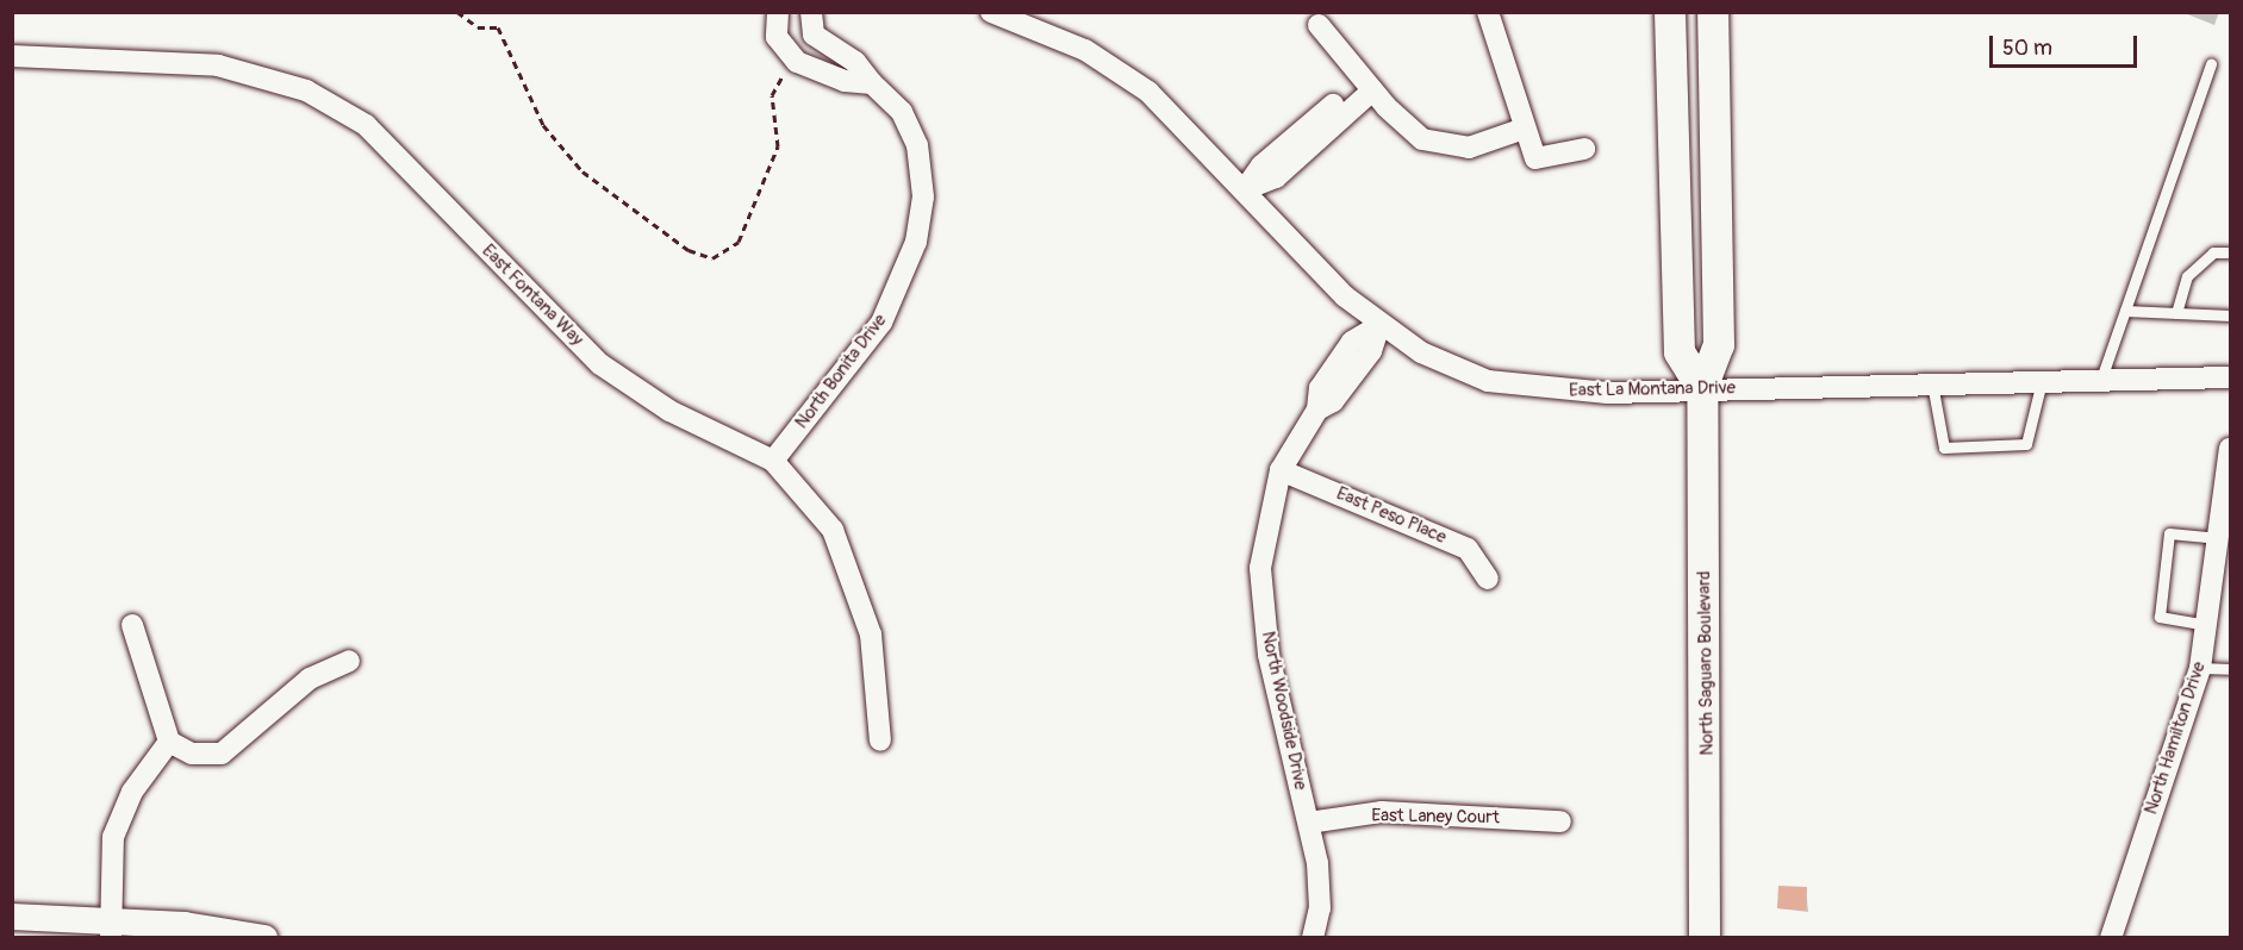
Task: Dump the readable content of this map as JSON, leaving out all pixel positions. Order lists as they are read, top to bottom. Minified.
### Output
{"streets":{"main road":["North Saguaro Boulevard"],"street":["East Fontana Way","North Bonita Drive","East La Montana Drive","East Peso Place","North Woodside Drive","North Hamilton Drive","East Laney Court"]},"crossings":[["East Fontana Way","North Bonita Drive"],["East La Montana Drive","North Saguaro Boulevard"],["East La Montana Drive","North Woodside Drive"],["East Peso Place","North Woodside Drive"],["North Woodside Drive","East Laney Court"]],"scale_bar":"50 m"}
